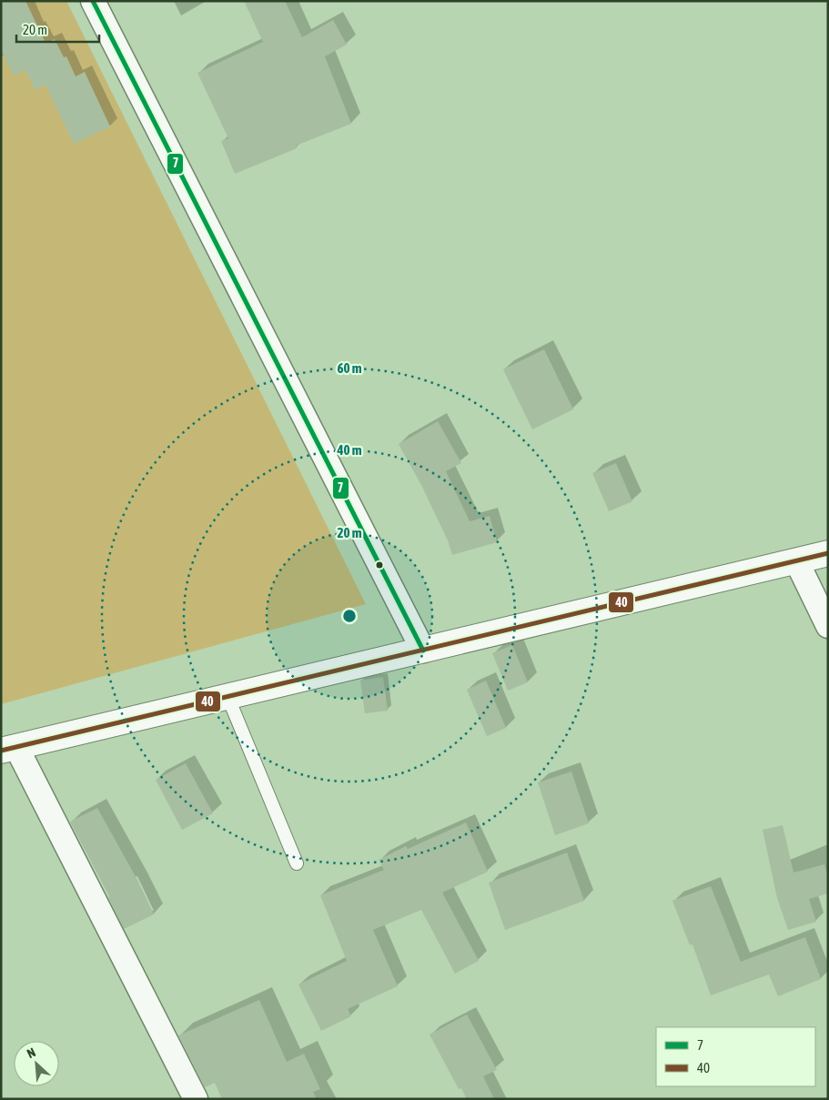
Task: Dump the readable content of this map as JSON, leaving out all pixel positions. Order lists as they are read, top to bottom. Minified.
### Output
{"lines":["transit line 7","transit line 40"],"legend":["7","40"],"scale_bar":"20 m","north":"top left","rings":["60 m","40 m","20 m"]}
